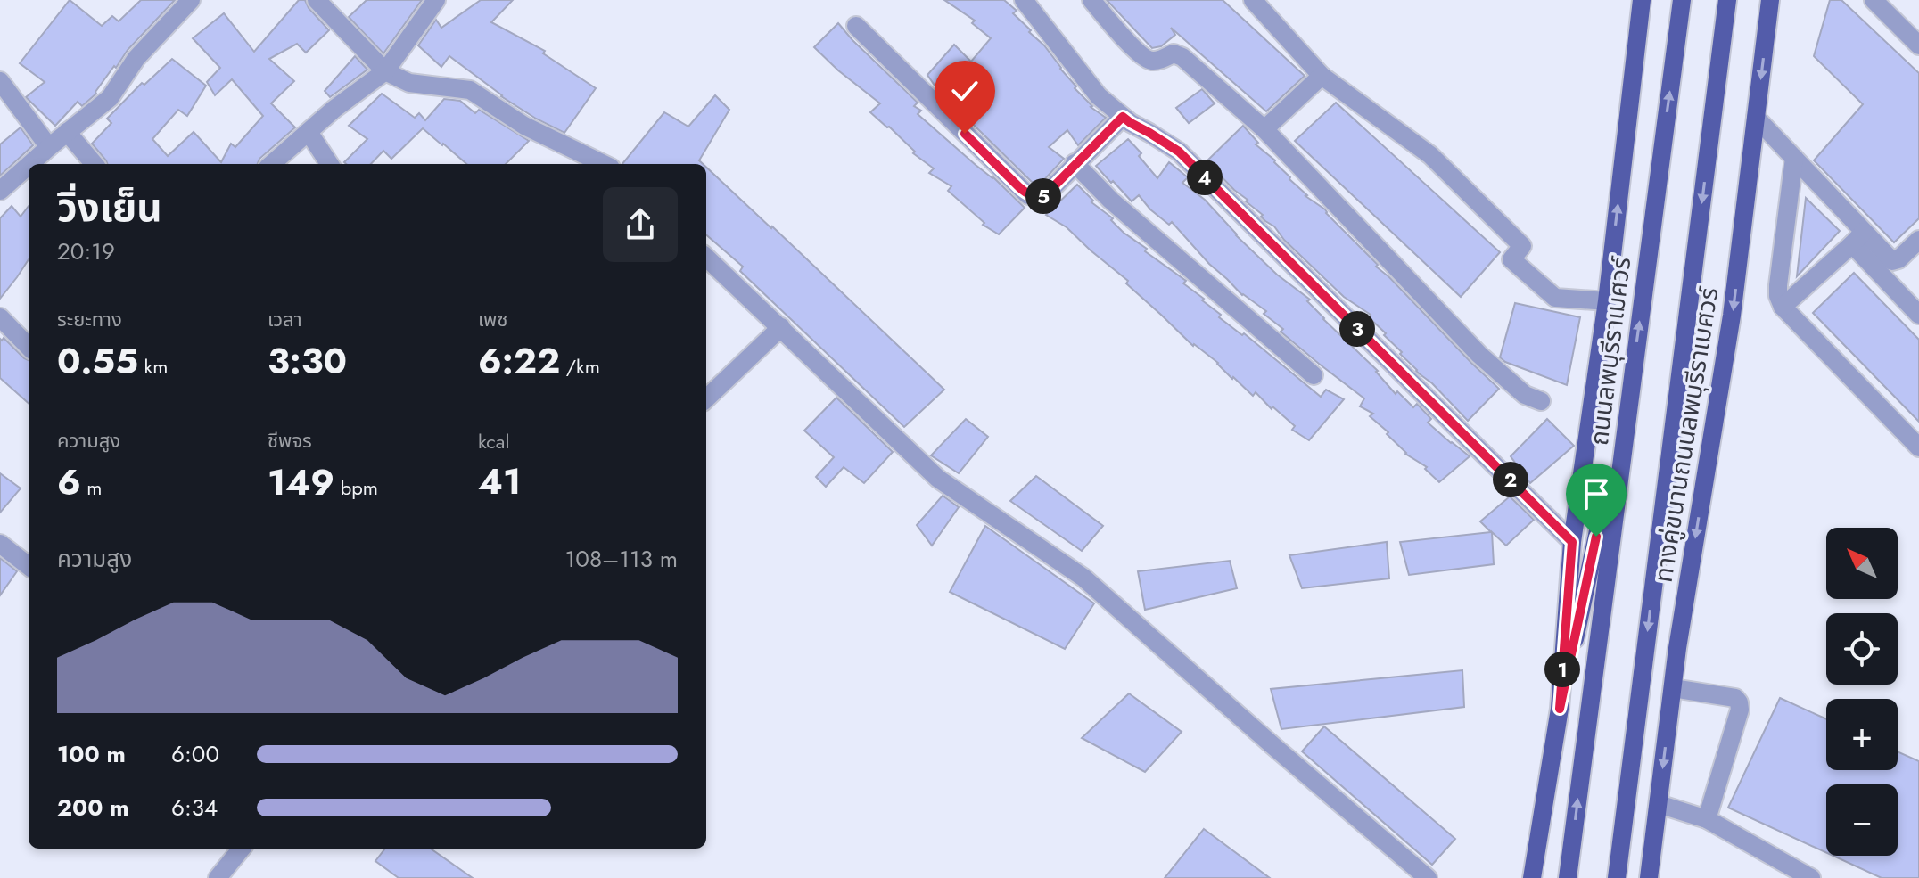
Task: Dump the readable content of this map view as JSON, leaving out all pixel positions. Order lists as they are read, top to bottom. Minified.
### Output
{"streets":{"main road":["ถนนลพบุรีราเมศวร์","ทางคู่ขนานถนนลพบุรีราเมศวร์"]},"north":"top left","page":{"pins":["4","5","3","2","1"],"heading":["วิ่งเย็น","20:19"],"stats":[["ระยะทาง","0.55 km"],["เวลา","3:30"],["เพซ","6:22 /km"],["ความสูง","6 m"],["ชีพจร","149 bpm"],["kcal","41"]],"map_buttons":["+","−"],"chart":["ความสูง","108–113 m"],"list":[{"name":"100 m","note":"6:00"},{"name":"200 m","note":"6:34"}]}}
